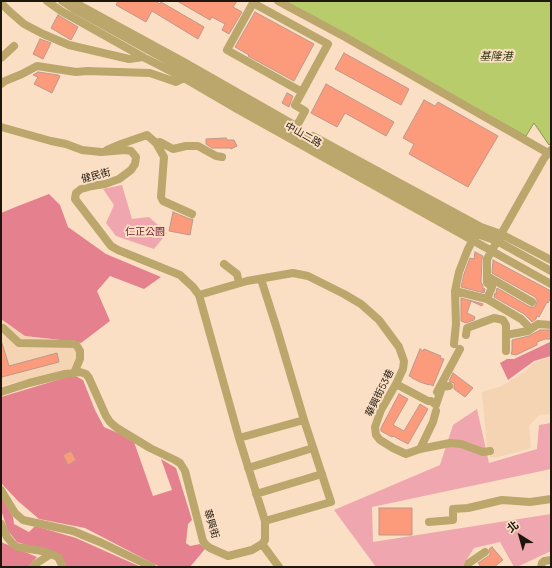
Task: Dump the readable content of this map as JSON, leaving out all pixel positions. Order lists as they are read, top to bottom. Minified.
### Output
{"streets":{"street":["中山二路","健民街","華興街53巷","華興街"]},"crossings":[["健民街","華興街53巷"]],"water":["基隆港"],"parks":["仁正公園"],"north":"top left"}
